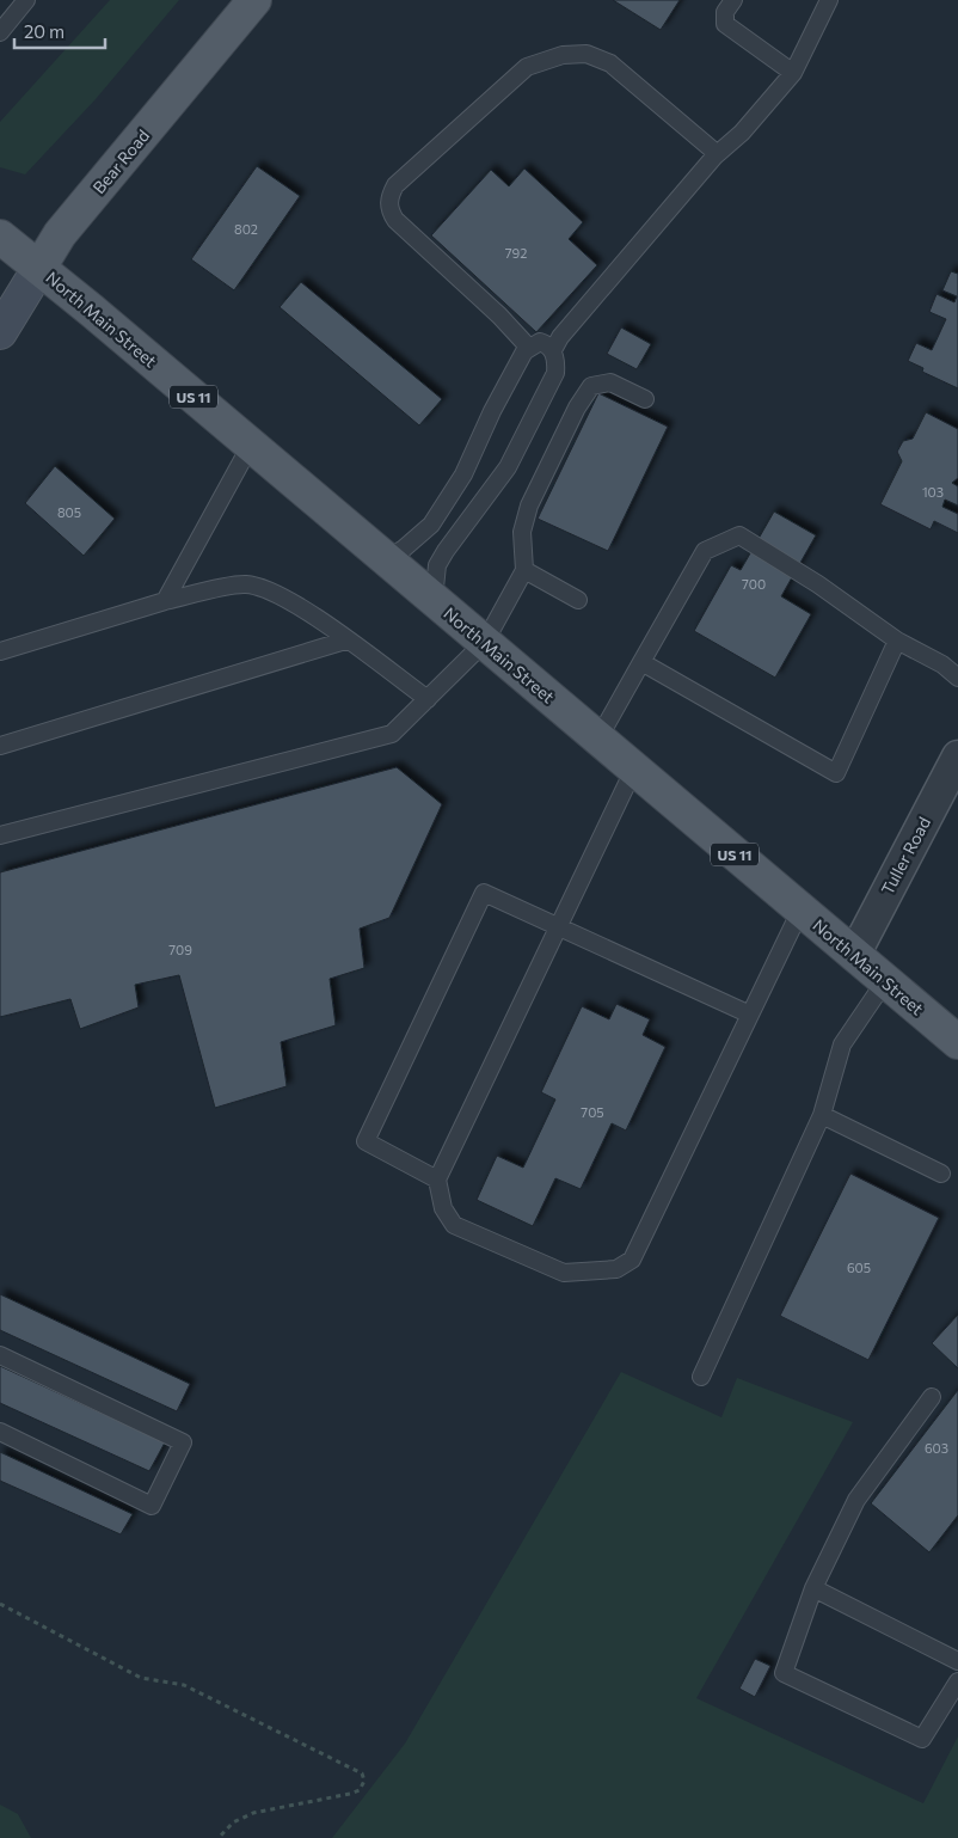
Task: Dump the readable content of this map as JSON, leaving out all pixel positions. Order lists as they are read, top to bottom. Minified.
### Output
{"streets":{"main road":["Bear Road","North Main Street","US 11"],"street":["Tuller Road"]},"crossings":[["Bear Road","North Main Street"],["Bear Road","US 11"],["North Main Street","US 11"],["North Main Street","Tuller Road"]],"house_numbers":["802","792","103","805","700","709","705","605","603"],"scale_bar":"20 m"}
